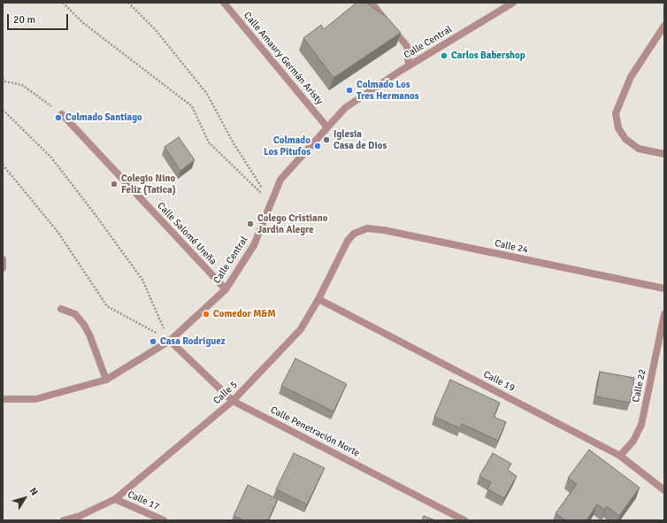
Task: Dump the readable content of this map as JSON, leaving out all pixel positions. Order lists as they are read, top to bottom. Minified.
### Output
{"streets":{"street":["Calle Central","Calle Amaury Germán Aristy","Calle Salomé Ureña","Calle 24","Calle 19","Calle 22","Calle 5","Calle Penetración Norte","Calle 17"]},"crossings":[["Calle Central","Calle Amaury Germán Aristy"],["Calle Central","Calle Salomé Ureña"],["Calle Central","Calle Penetración Norte"],["Calle 24","Calle 5"],["Calle 19","Calle 22"],["Calle 19","Calle 5"],["Calle 5","Calle Penetración Norte"],["Calle 5","Calle 17"]],"places":["Carlos Babershop","Colmado Los Tres Hermanos","Colmado Santiago","Iglesia Casa de Dios","Colmado Los Pitufos","Colegio Nino Feliz (Tatica)","Colego Cristiano Jardin Alegre","Comedor M&M","Casa Rodriguez"],"scale_bar":"20 m","north":"top right"}
